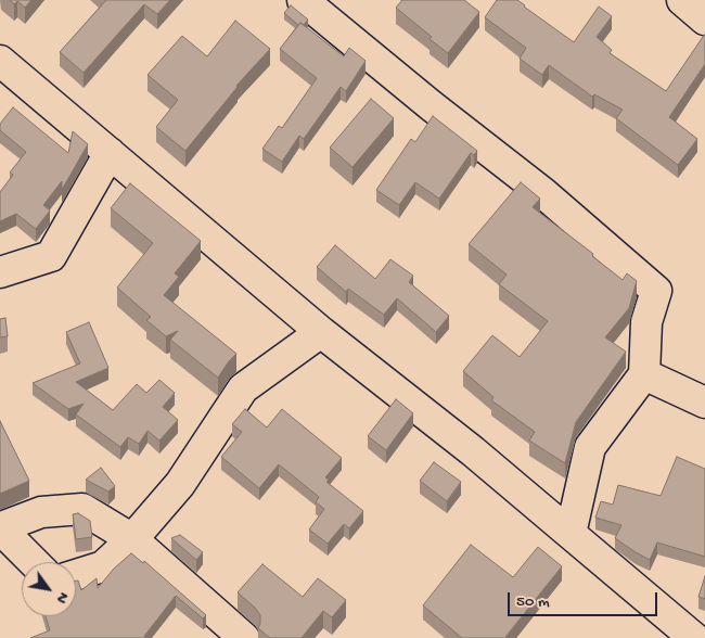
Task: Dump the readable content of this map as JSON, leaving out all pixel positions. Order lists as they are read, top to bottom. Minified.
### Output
{"scale_bar":"50 m","north":"bottom right"}
